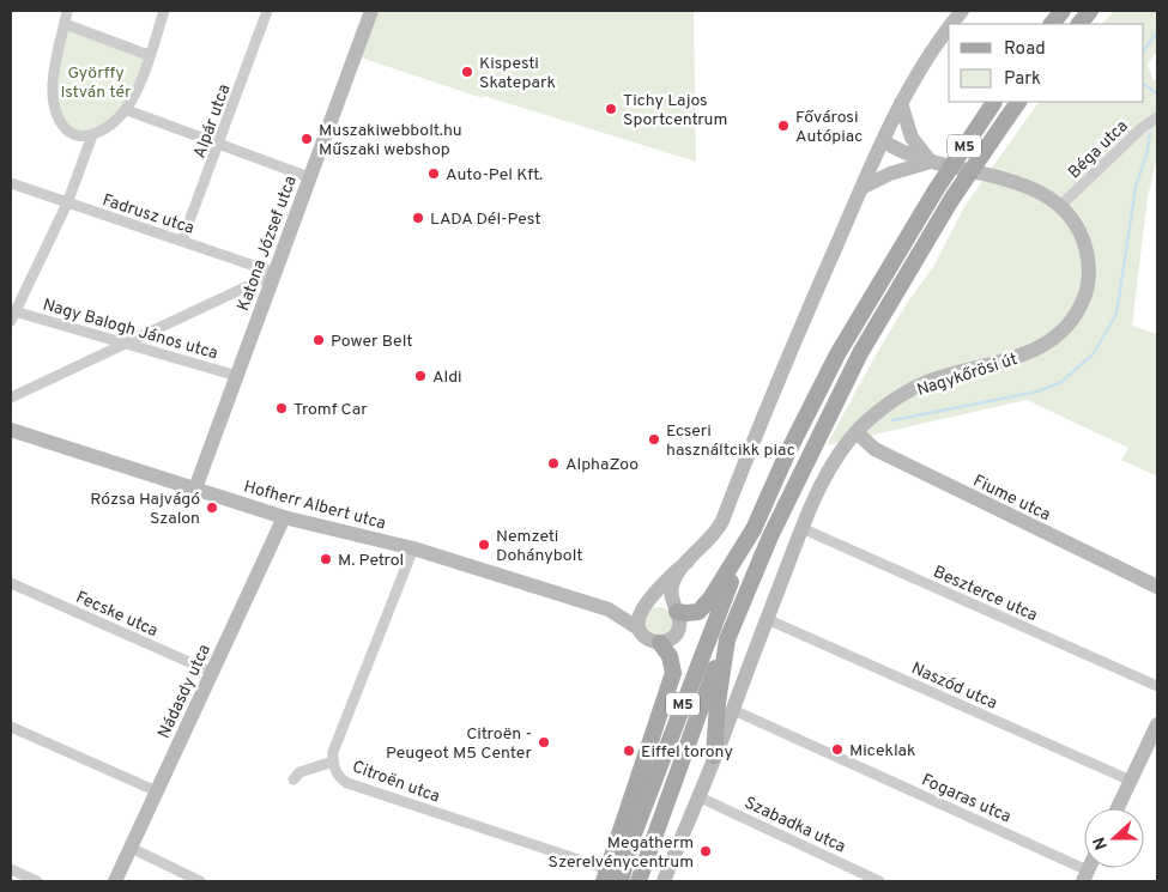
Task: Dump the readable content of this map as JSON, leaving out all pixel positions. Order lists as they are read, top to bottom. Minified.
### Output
{"streets":{"main road":["M5"],"street":["Alpár utca","Béga utca","Fadrusz utca","Katona József utca","Nagy Balogh János utca","Nagykőrösi út","Fiume utca","Hofherr Albert utca","Beszterce utca","Fecske utca","Naszód utca","Nádasdy utca","Citroën utca","Fogaras utca","Szabadka utca"]},"crossings":[["Alpár utca","Fadrusz utca"],["Béga utca","Nagykőrösi út"],["Fadrusz utca","Katona József utca"],["Katona József utca","Nagy Balogh János utca"],["Katona József utca","Hofherr Albert utca"],["Nagykőrösi út","Fiume utca"],["Nagykőrösi út","Beszterce utca"],["Nagykőrösi út","Naszód utca"],["Nagykőrösi út","Fogaras utca"],["Nagykőrösi út","Szabadka utca"],["Hofherr Albert utca","Nádasdy utca"],["Hofherr Albert utca","Citroën utca"],["Fecske utca","Nádasdy utca"]],"parks":["Györffy István tér"],"places":["Kispesti Skatepark","Tichy Lajos Sportcentrum","Fővárosi Autópiac","Muszakiwebbolt.hu Műszaki webshop","Auto-Pel Kft.","LADA Dél-Pest","Power Belt","Aldi","Tromf Car","Ecseri használtcikk piac","AlphaZoo","Rózsa Hajvágó Szalon","Nemzeti Dohánybolt","M. Petrol","Citroën - Peugeot M5 Center","Miceklak","Eiffel torony","Megatherm Szerelvénycentrum"],"legend":["Road","Park"],"north":"left"}
